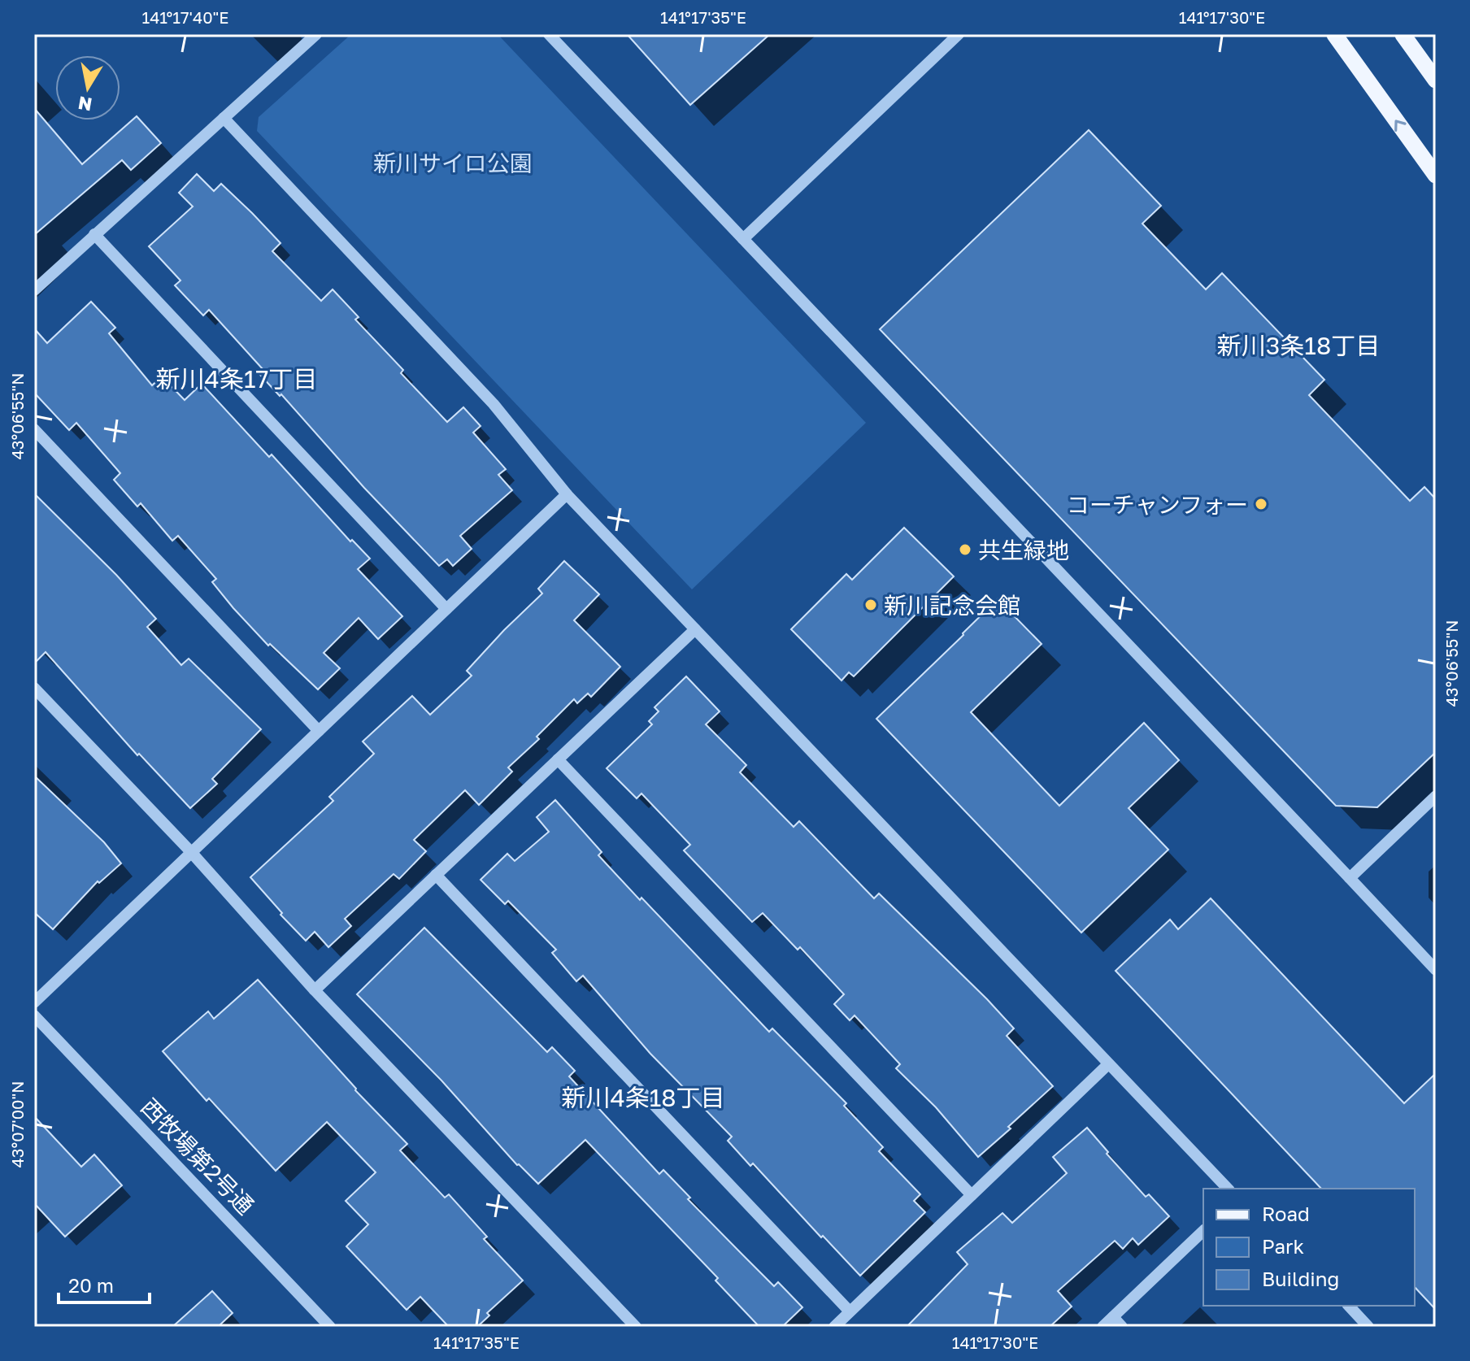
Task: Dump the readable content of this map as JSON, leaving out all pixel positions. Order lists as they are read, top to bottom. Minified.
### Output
{"streets":{"street":["西牧場第2号通"]},"districts":["新川3条18丁目","新川4条17丁目","新川4条18丁目"],"parks":["新川サイロ公園"],"places":["コーチャンフォー","共生緑地","新川記念会館"],"legend":["Road","Park","Building"],"scale_bar":"20 m","north":"bottom","coordinates":["141°17'40\"E","141°17'35\"E","141°17'30\"E","43°06'55\"N","43°07'00\"N"]}
